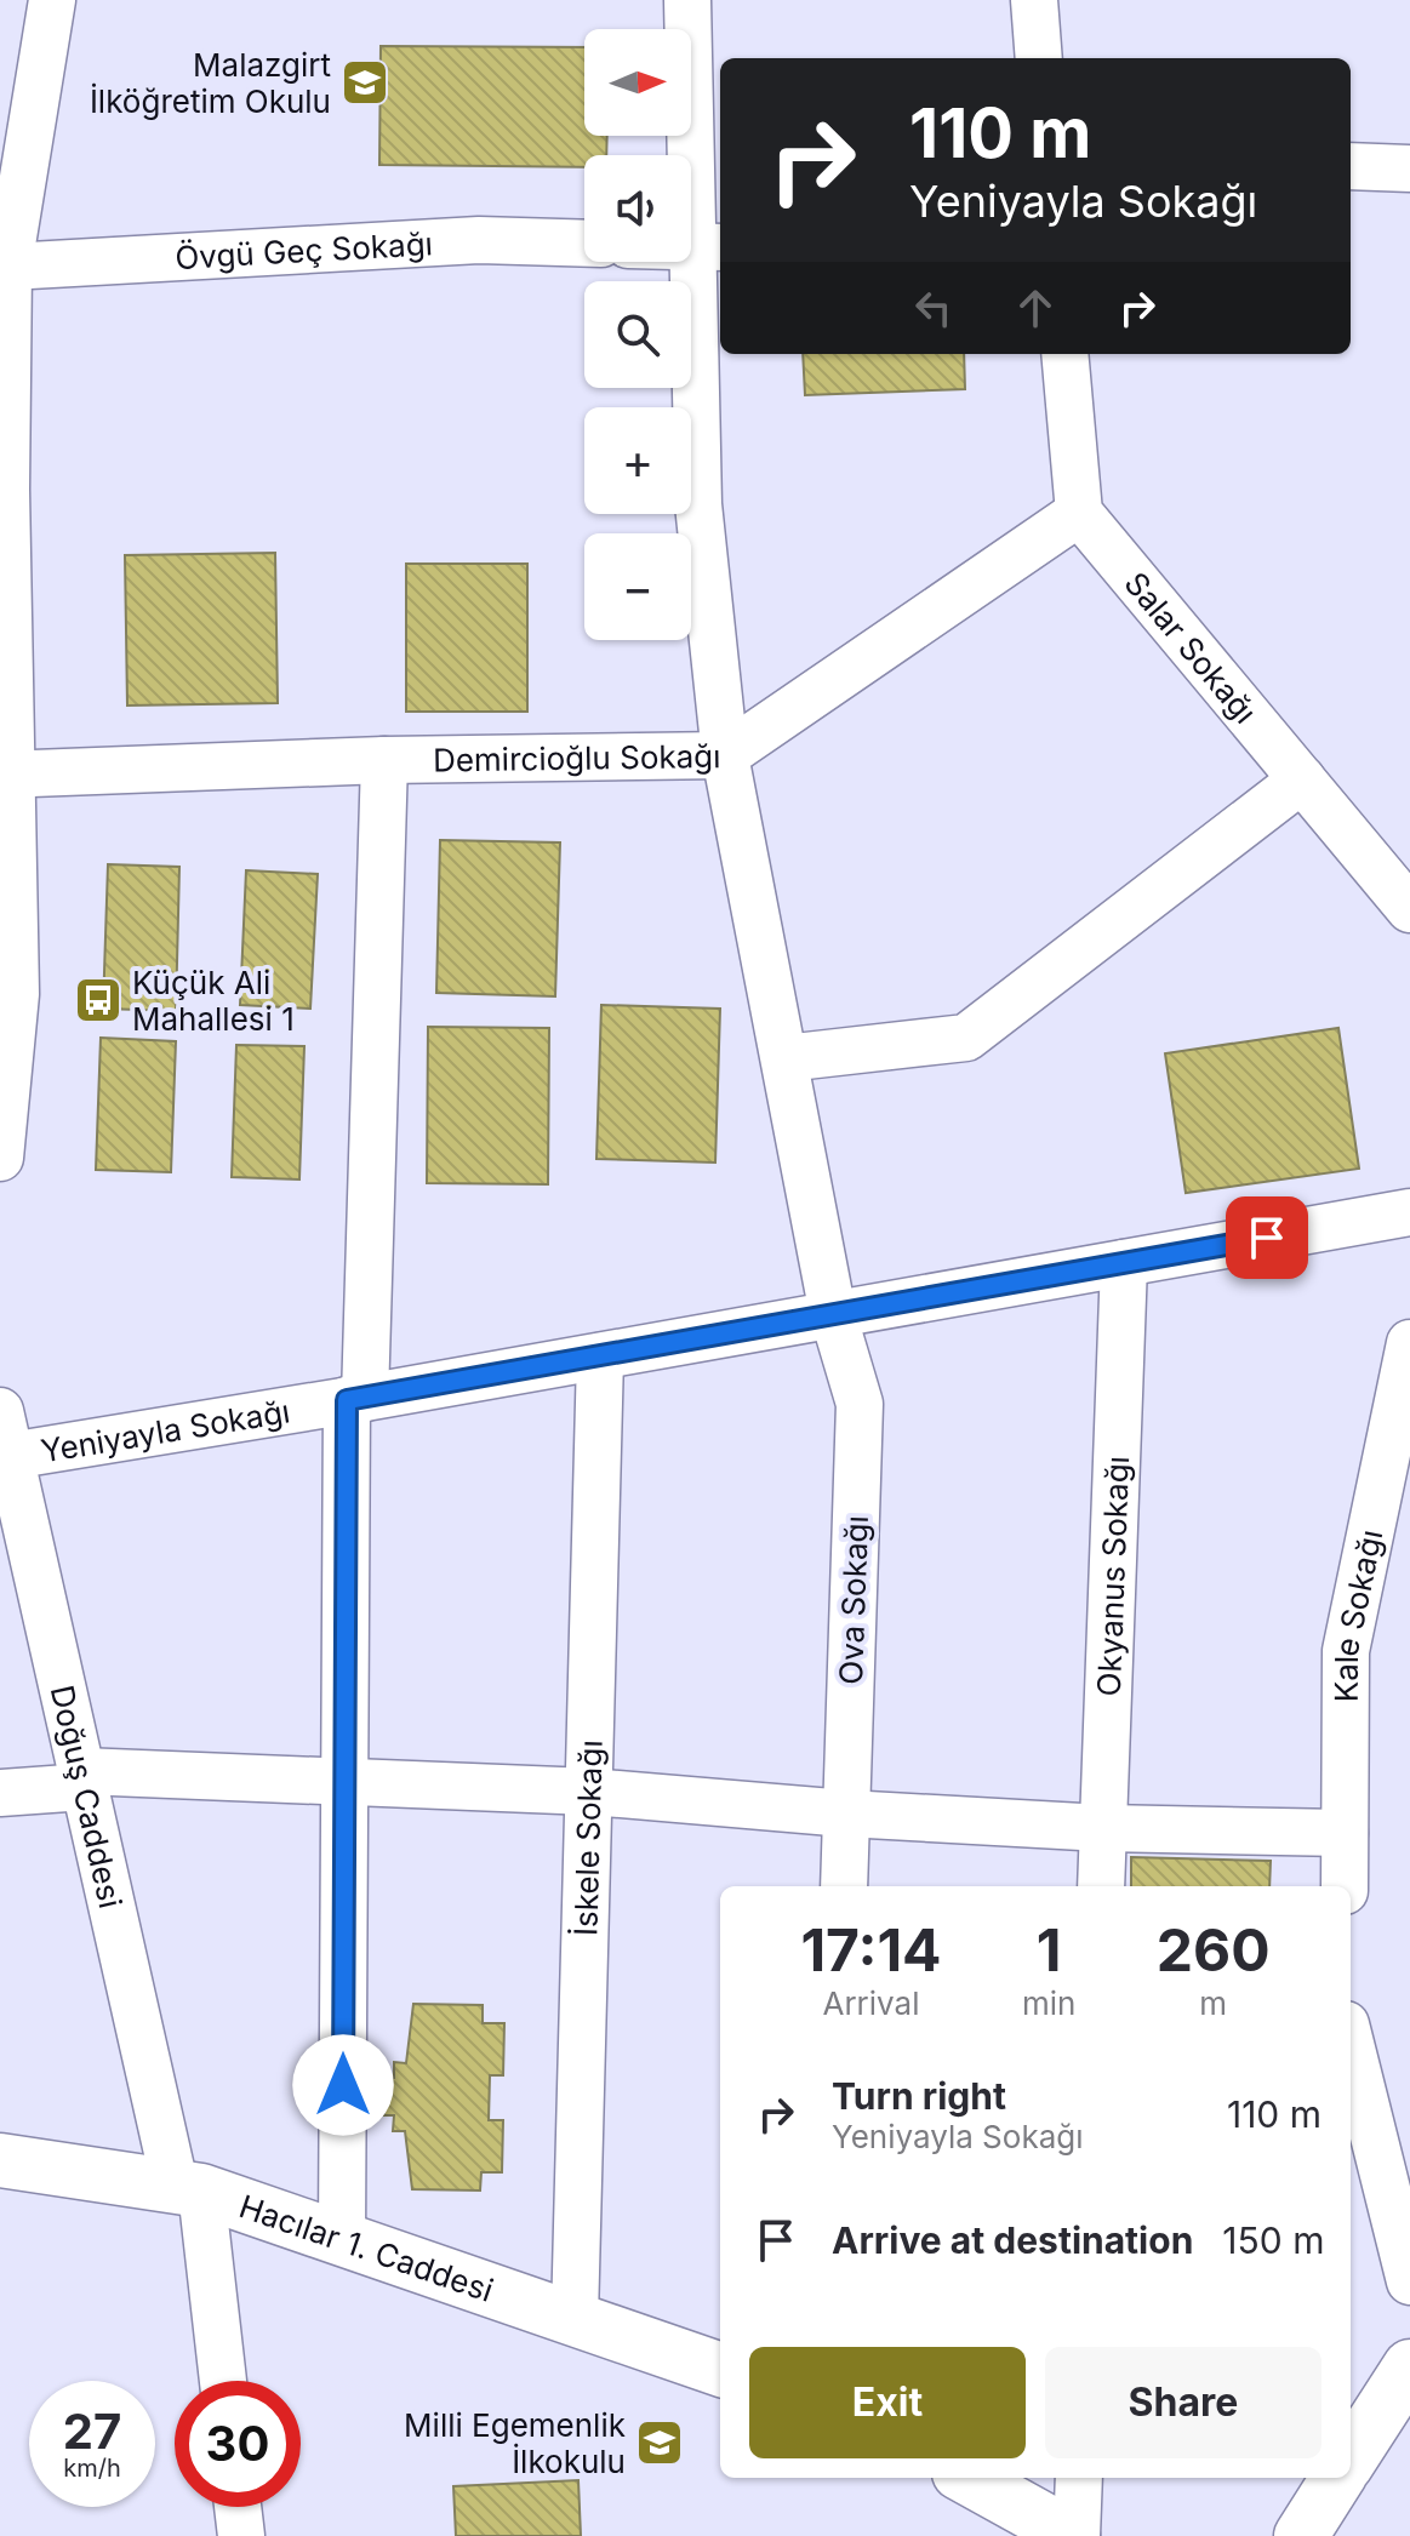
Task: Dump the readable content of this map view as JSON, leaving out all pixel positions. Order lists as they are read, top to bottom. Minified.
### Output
{"streets":{"street":["Övgü Geç Sokağı","Salar Sokağı","Demircioğlu Sokağı","Yeniyayla Sokağı","Okyanus Sokağı","Ova Sokağı","Kale Sokağı","Doğuş Caddesi","İskele Sokağı","Hacılar 1. Caddesi"]},"crossings":[["Salar Sokağı","Demircioğlu Sokağı"],["Demircioğlu Sokağı","Ova Sokağı"],["Yeniyayla Sokağı","Okyanus Sokağı"],["Yeniyayla Sokağı","Ova Sokağı"],["Yeniyayla Sokağı","Doğuş Caddesi"],["Yeniyayla Sokağı","İskele Sokağı"],["Doğuş Caddesi","Hacılar 1. Caddesi"],["İskele Sokağı","Hacılar 1. Caddesi"]],"places":{"school or university":["Malazgirt İlköğretim Okulu","Milli Egemenlik İlkokulu"],"bus stop":["Küçük Ali Mahallesi 1"]},"north":"right","page":{"map_buttons":["+","−"],"turn":["110 m","Yeniyayla Sokağı"],"eta":["17:14","Arrival","1","min","260","m"],"list":[{"name":"Turn right","note":"Yeniyayla Sokağı","value":"110 m"},{"name":"Arrive at destination","value":"150 m"}],"buttons":["Exit","Share"],"speed":"27 km/h","limit":"30"}}
